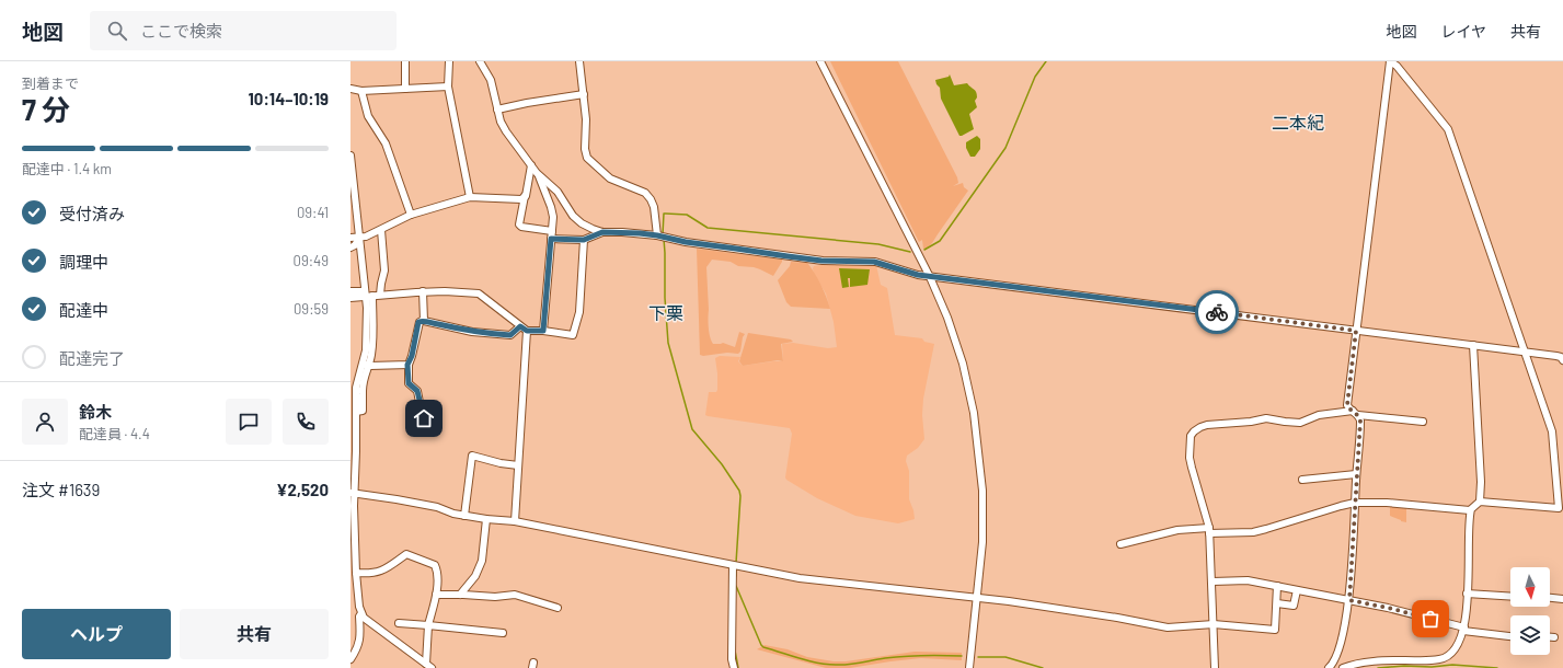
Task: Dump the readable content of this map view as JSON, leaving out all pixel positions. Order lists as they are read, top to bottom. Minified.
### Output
{"districts":["二本紀","下栗"],"north":"bottom","page":{"header":"地図","search":"ここで検索","nav":["地図","レイヤ","共有"],"heading":["7 分","到着まで","10:14–10:19"],"panel":["鈴木","配達員 · 4.4","注文 #1639","¥2,520"],"bar":"配達中 · 1.4 km","list":[["受付済み","09:41"],["調理中","09:49"],["配達中","09:59"],"配達完了"],"buttons":["ヘルプ","共有"]}}
